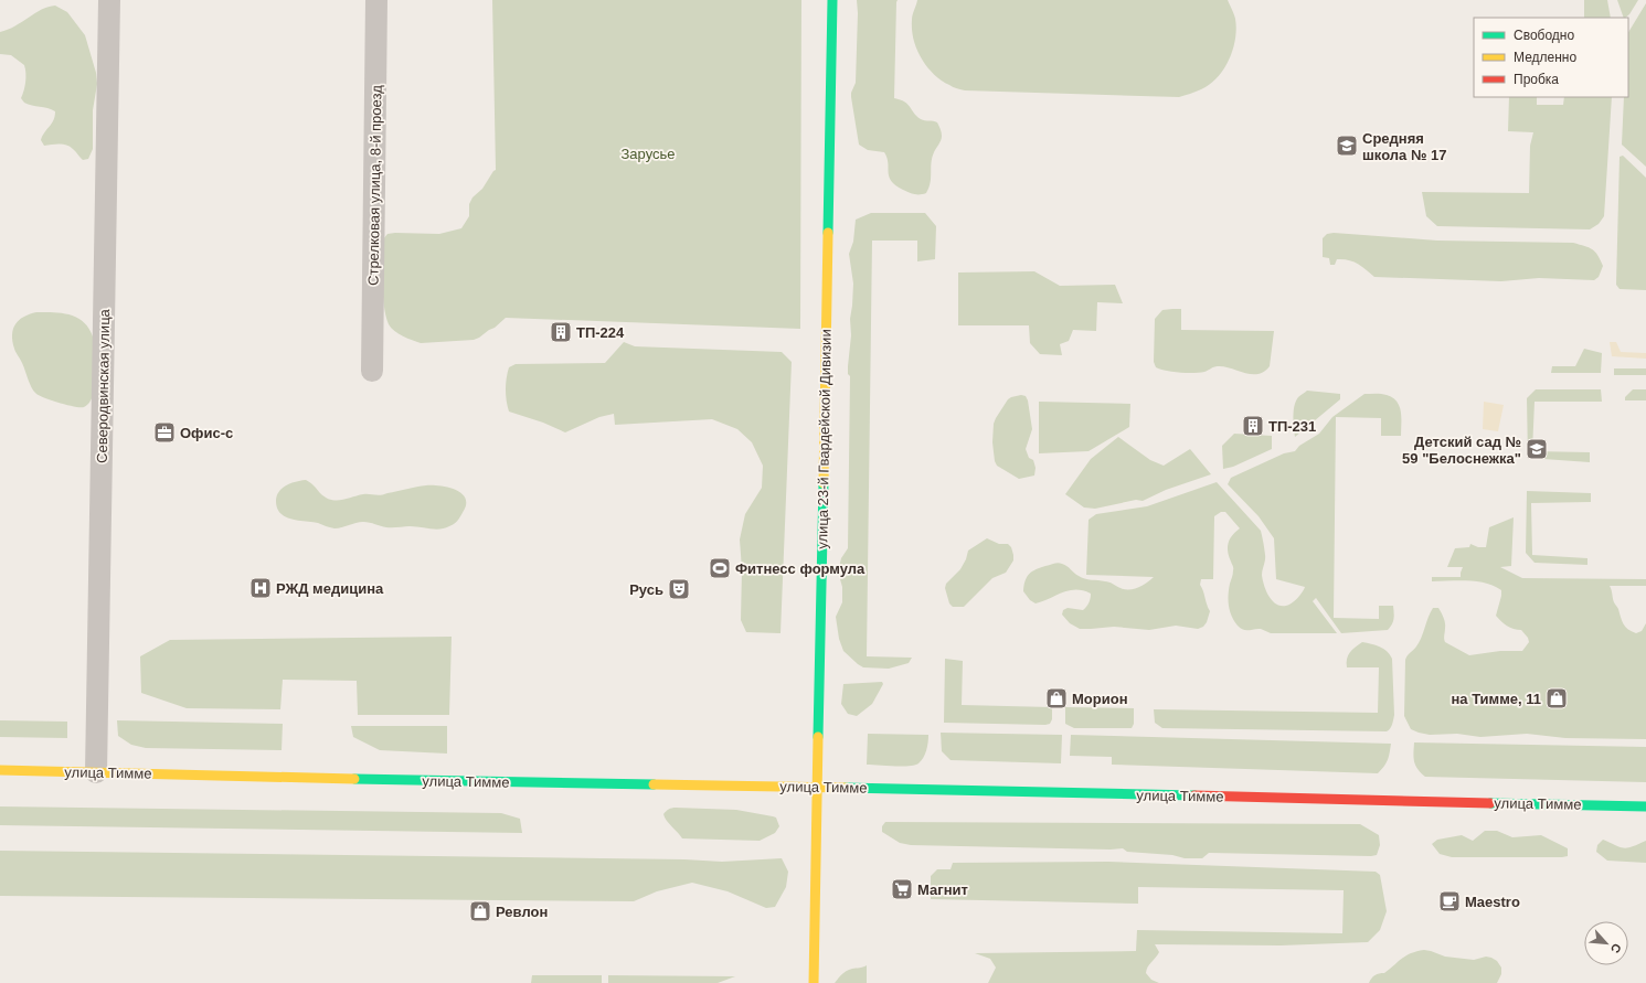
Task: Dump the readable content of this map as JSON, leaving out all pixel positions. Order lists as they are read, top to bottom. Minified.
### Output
{"streets":{"main road":["улица 23-й Гвардейской Дивизии","улица Тимме"],"street":["Стрелковая улица, 8-й проезд","Северодвинская улица"]},"crossings":[["Северодвинская улица","улица Тимме"],["улица 23-й Гвардейской Дивизии","улица Тимме"]],"parks":["Зарусье"],"places":{"school or university":["Средняя школа № 17","Детский сад № 59 \"Белоснежка\""],"building":["ТП-224","ТП-231"],"office":["Офис-с"],"sports":["Фитнесс формула"],"hospital":["РЖД медицина"],"theatre":["Русь"],"shop":["Морион","на Тимме, 11","Ревлон"],"supermarket":["Магнит"],"cafe":["Maestro"]},"legend":["Свободно","Медленно","Пробка"],"north":"bottom right"}
